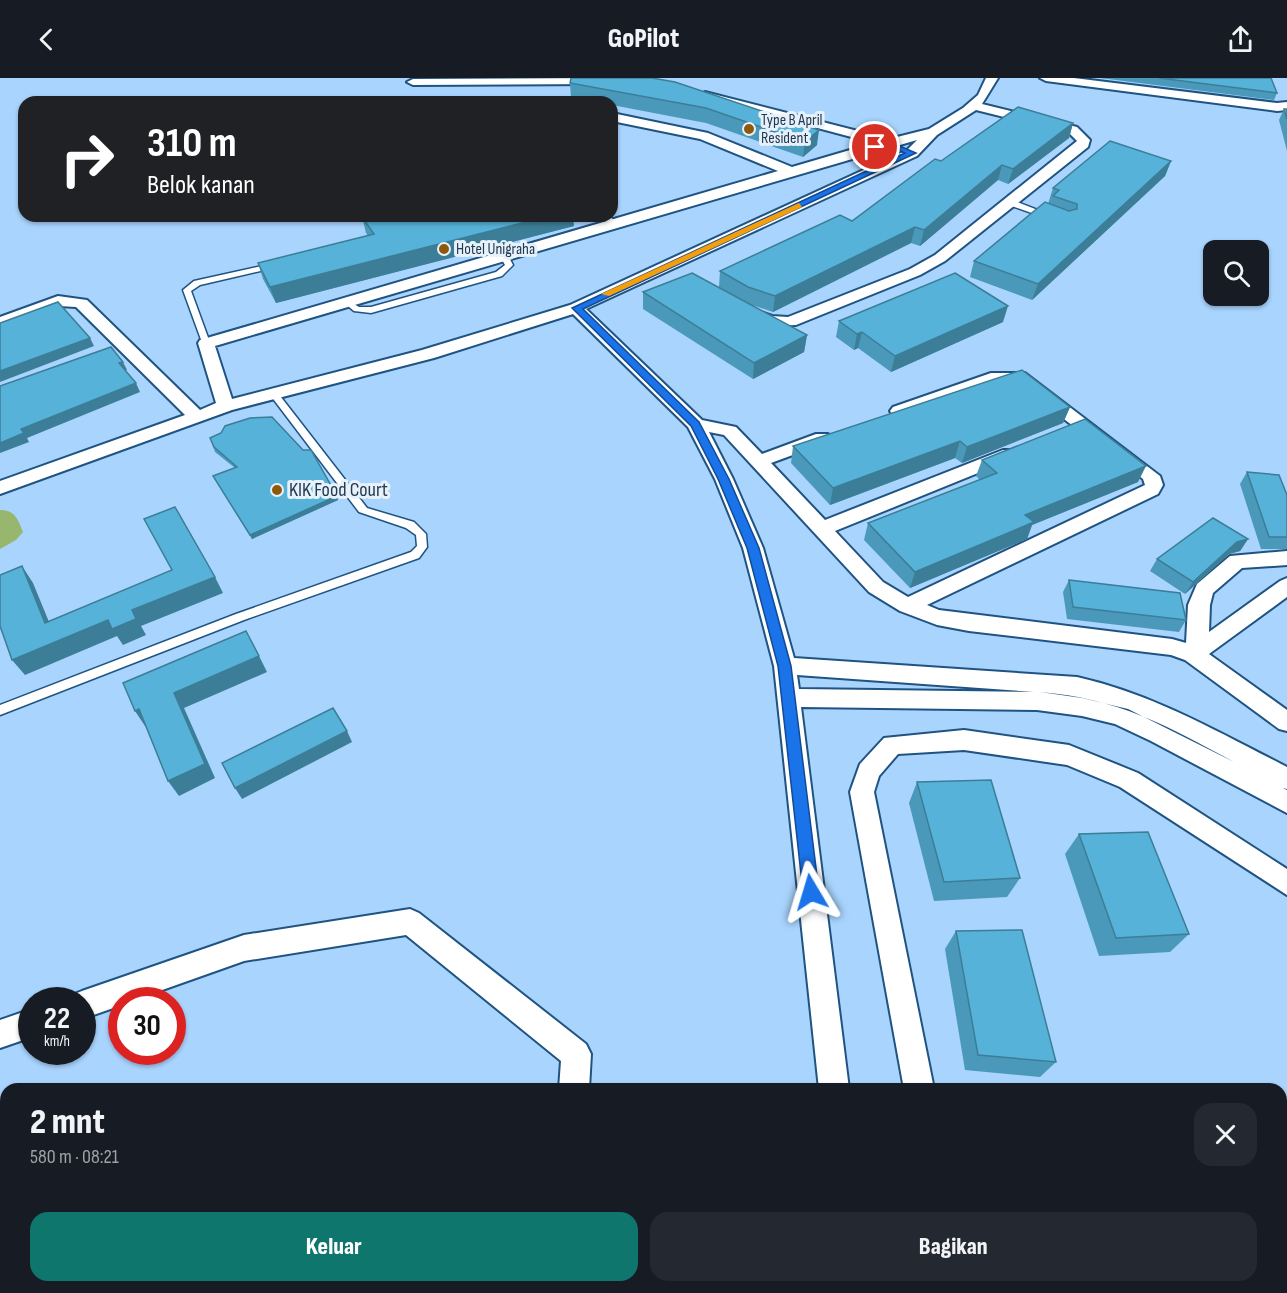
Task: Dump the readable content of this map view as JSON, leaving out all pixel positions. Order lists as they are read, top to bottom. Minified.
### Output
{"places":["Type B April Resident","Hotel Unigraha","KIK Food Court"],"page":{"header":"GoPilot","turn":["310 m","Belok kanan"],"speed":"22 km/h","limit":"30","heading":["2 mnt","580 m · 08:21"],"buttons":["Keluar","Bagikan"]}}
